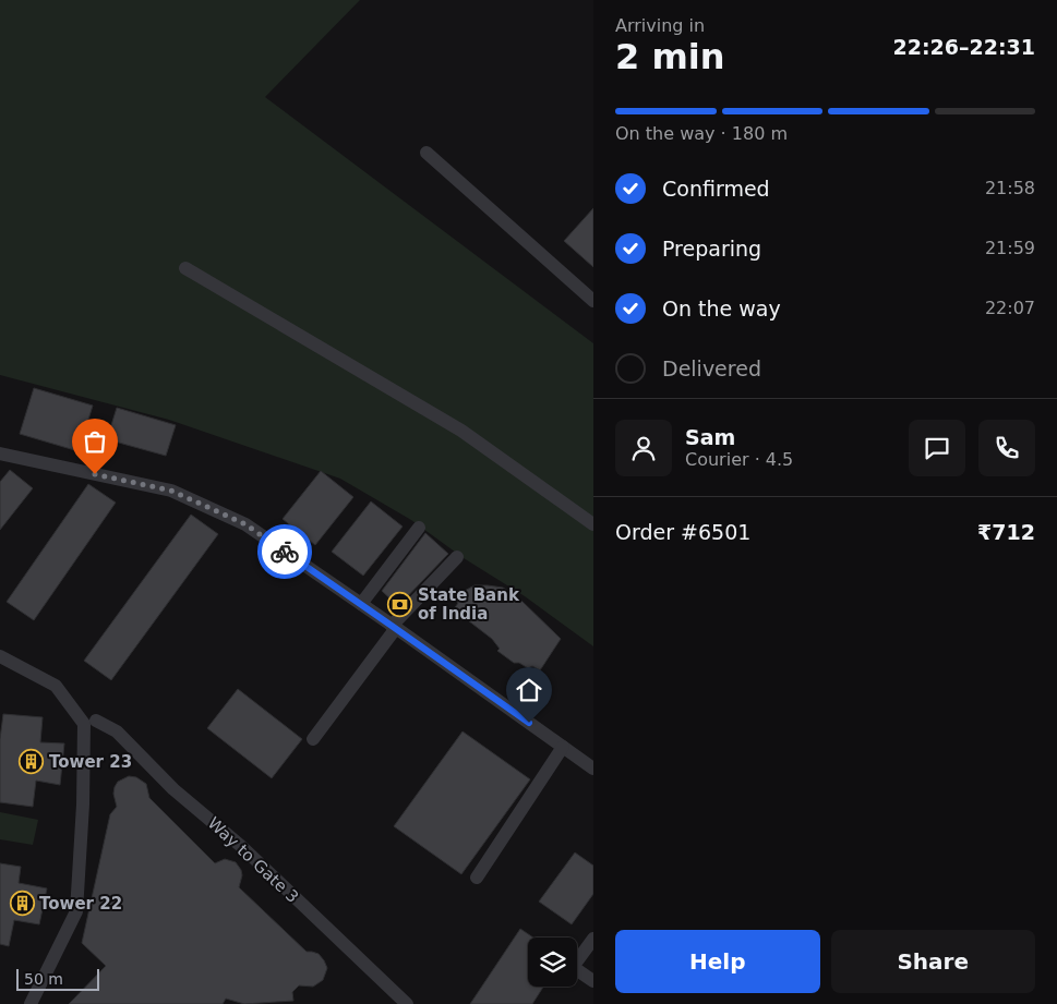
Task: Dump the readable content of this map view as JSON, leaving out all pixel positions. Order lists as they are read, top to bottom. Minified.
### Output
{"streets":{"street":["Way to Gate 3"]},"places":{"bank":["State Bank of India"],"building":["Tower 23","Tower 22"]},"scale_bar":"50 m","page":{"heading":["2 min","Arriving in","22:26–22:31"],"panel":["Sam","Courier · 4.5","Order #6501","₹712"],"bar":"On the way · 180 m","list":[["Confirmed","21:58"],["Preparing","21:59"],["On the way","22:07"],"Delivered"],"buttons":["Help","Share"],"scale":"50 m"}}
